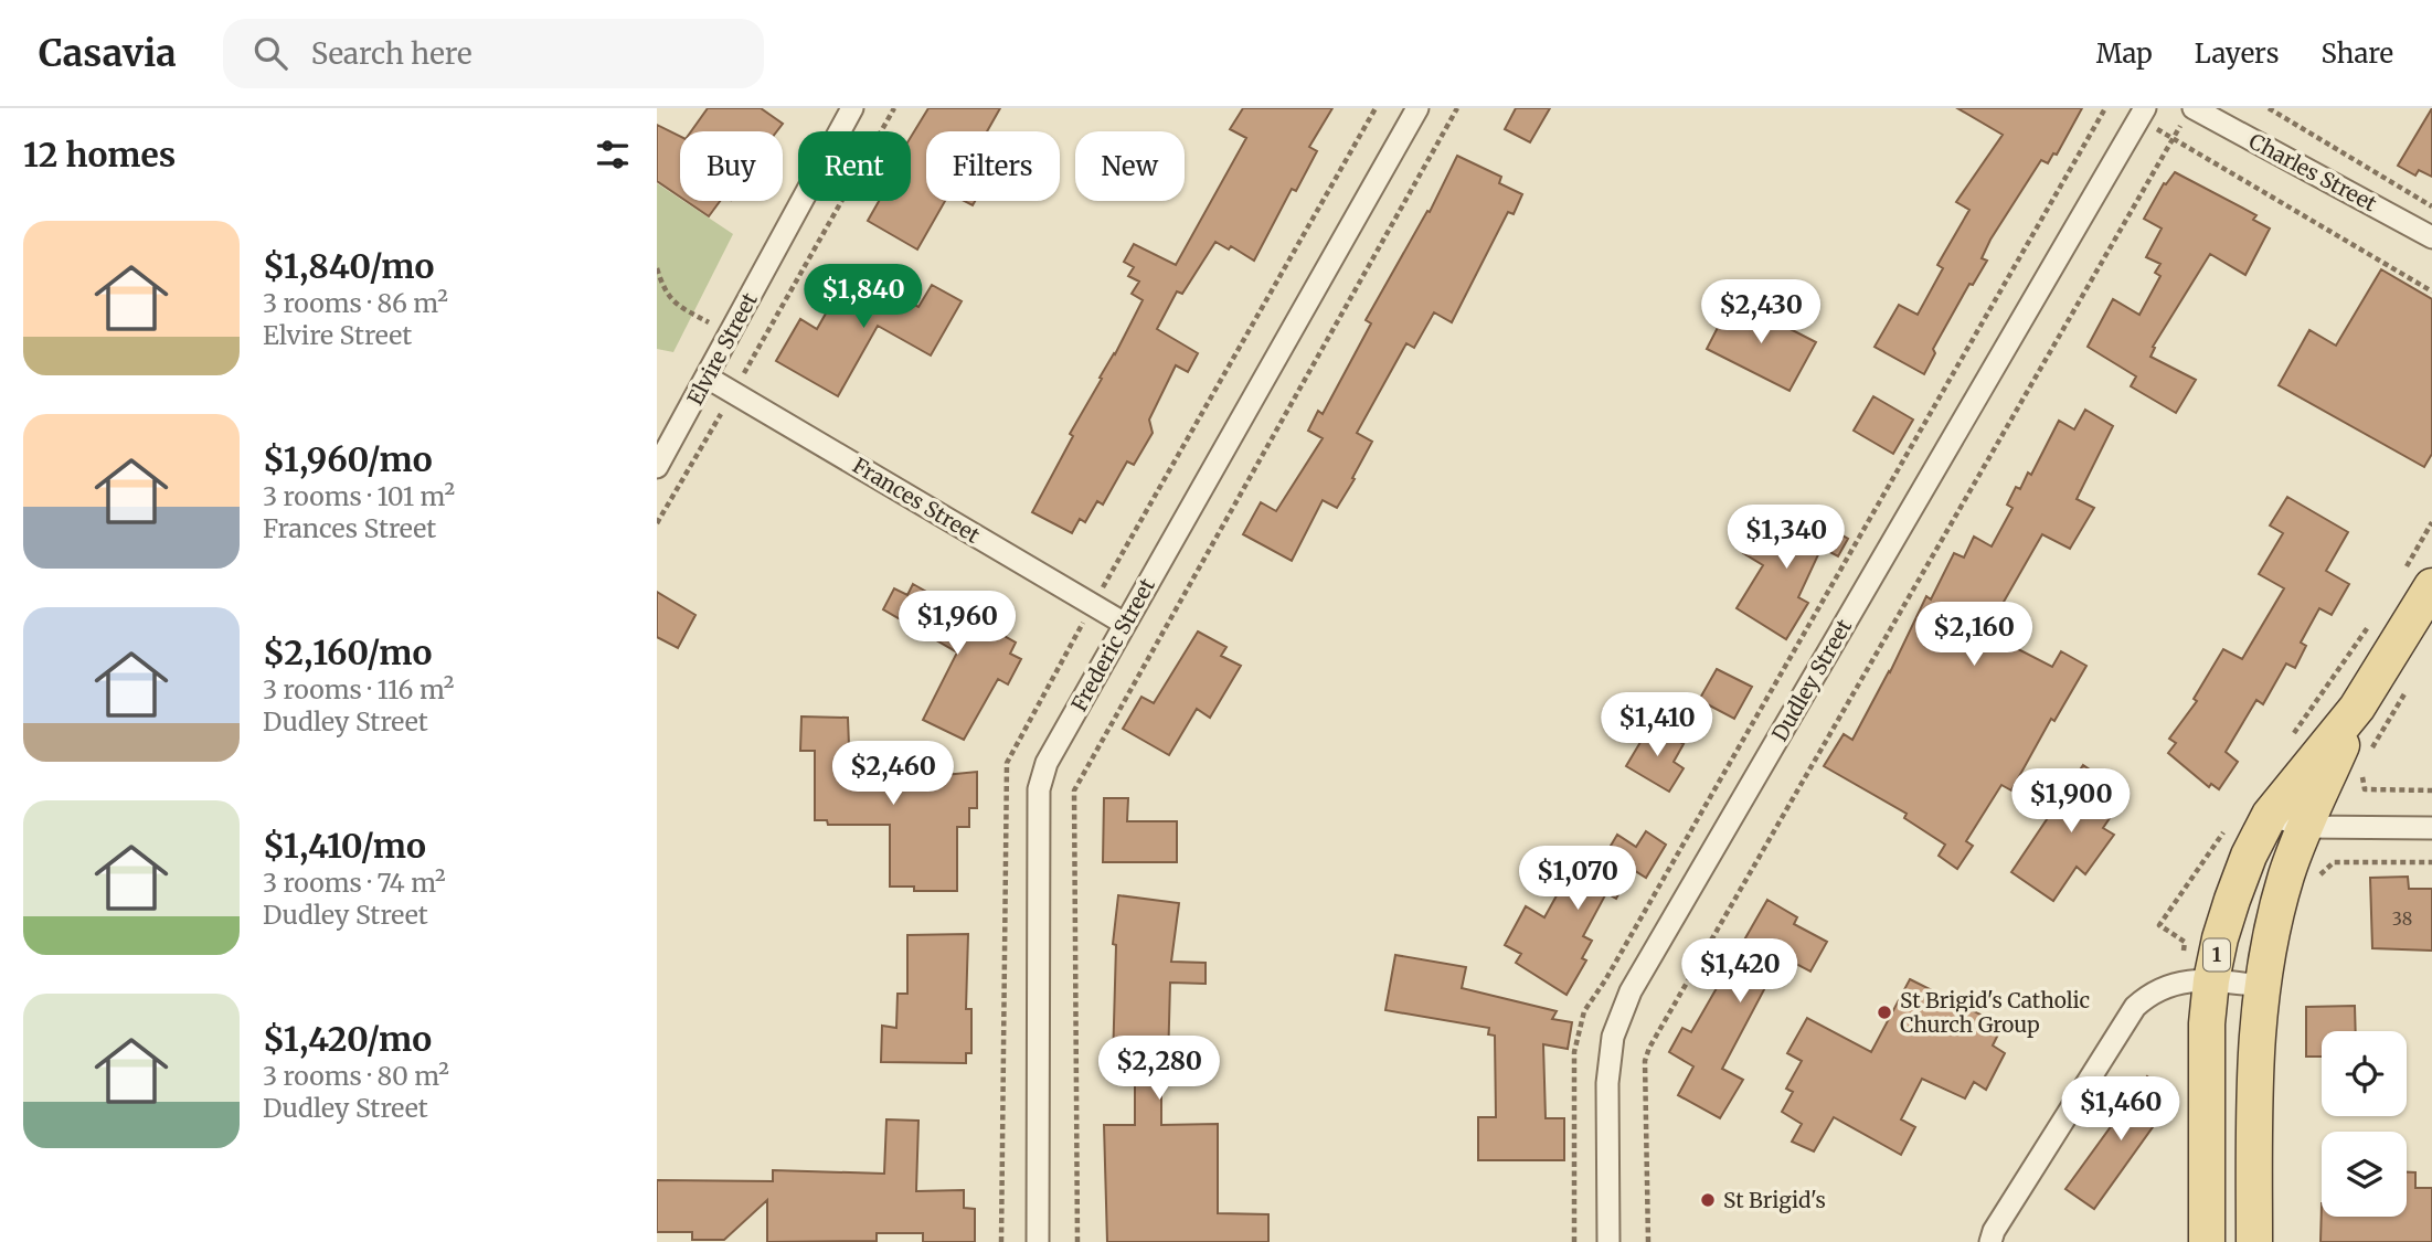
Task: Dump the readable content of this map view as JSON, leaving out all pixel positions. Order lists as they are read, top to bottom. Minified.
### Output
{"streets":{"main road":["1"],"street":["Charles Street","Elvire Street","Frances Street","Frederic Street","Dudley Street"]},"crossings":[["Elvire Street","Frances Street"],["Frances Street","Frederic Street"]],"places":["St Brigid's Catholic Church Group","St Brigid's"],"house_numbers":["38"],"page":{"header":"Casavia","search":"Search here","nav":["Map","Layers","Share"],"heading":"12 homes","chip":["Buy","Rent","Filters","New"],"list":[{"name":"$1,840/mo","note":"3 rooms · 86 m² · Elvire Street"},{"name":"$1,960/mo","note":"3 rooms · 101 m² · Frances Street"},{"name":"$2,160/mo","note":"3 rooms · 116 m² · Dudley Street"},{"name":"$1,410/mo","note":"3 rooms · 74 m² · Dudley Street"},{"name":"$1,420/mo","note":"3 rooms · 80 m² · Dudley Street"}],"price":["$1,840","$2,430","$1,340","$1,960","$2,160","$1,410","$2,460","$1,900","$1,070","$1,420","$2,280","$1,460"]}}
